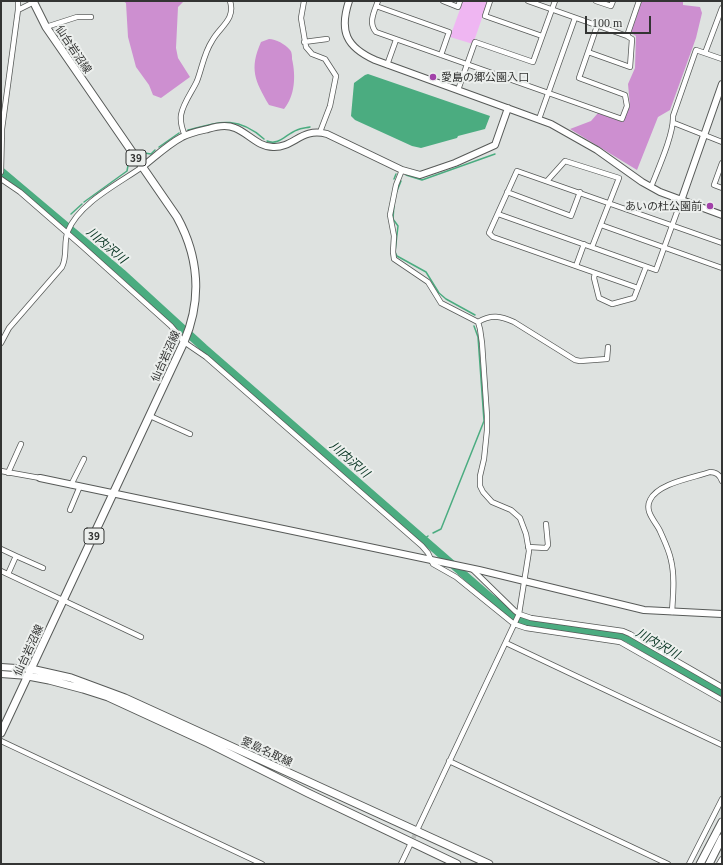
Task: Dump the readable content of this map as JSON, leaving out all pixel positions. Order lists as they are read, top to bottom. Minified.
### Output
{"streets":{"main road":["仙台岩沼線","39","愛島名取線"]},"crossings":[["仙台岩沼線","愛島名取線"]],"water":["川内沢川"],"places":["愛島の郷公園入口","あいの杜公園前"],"scale_bar":"100 m"}
